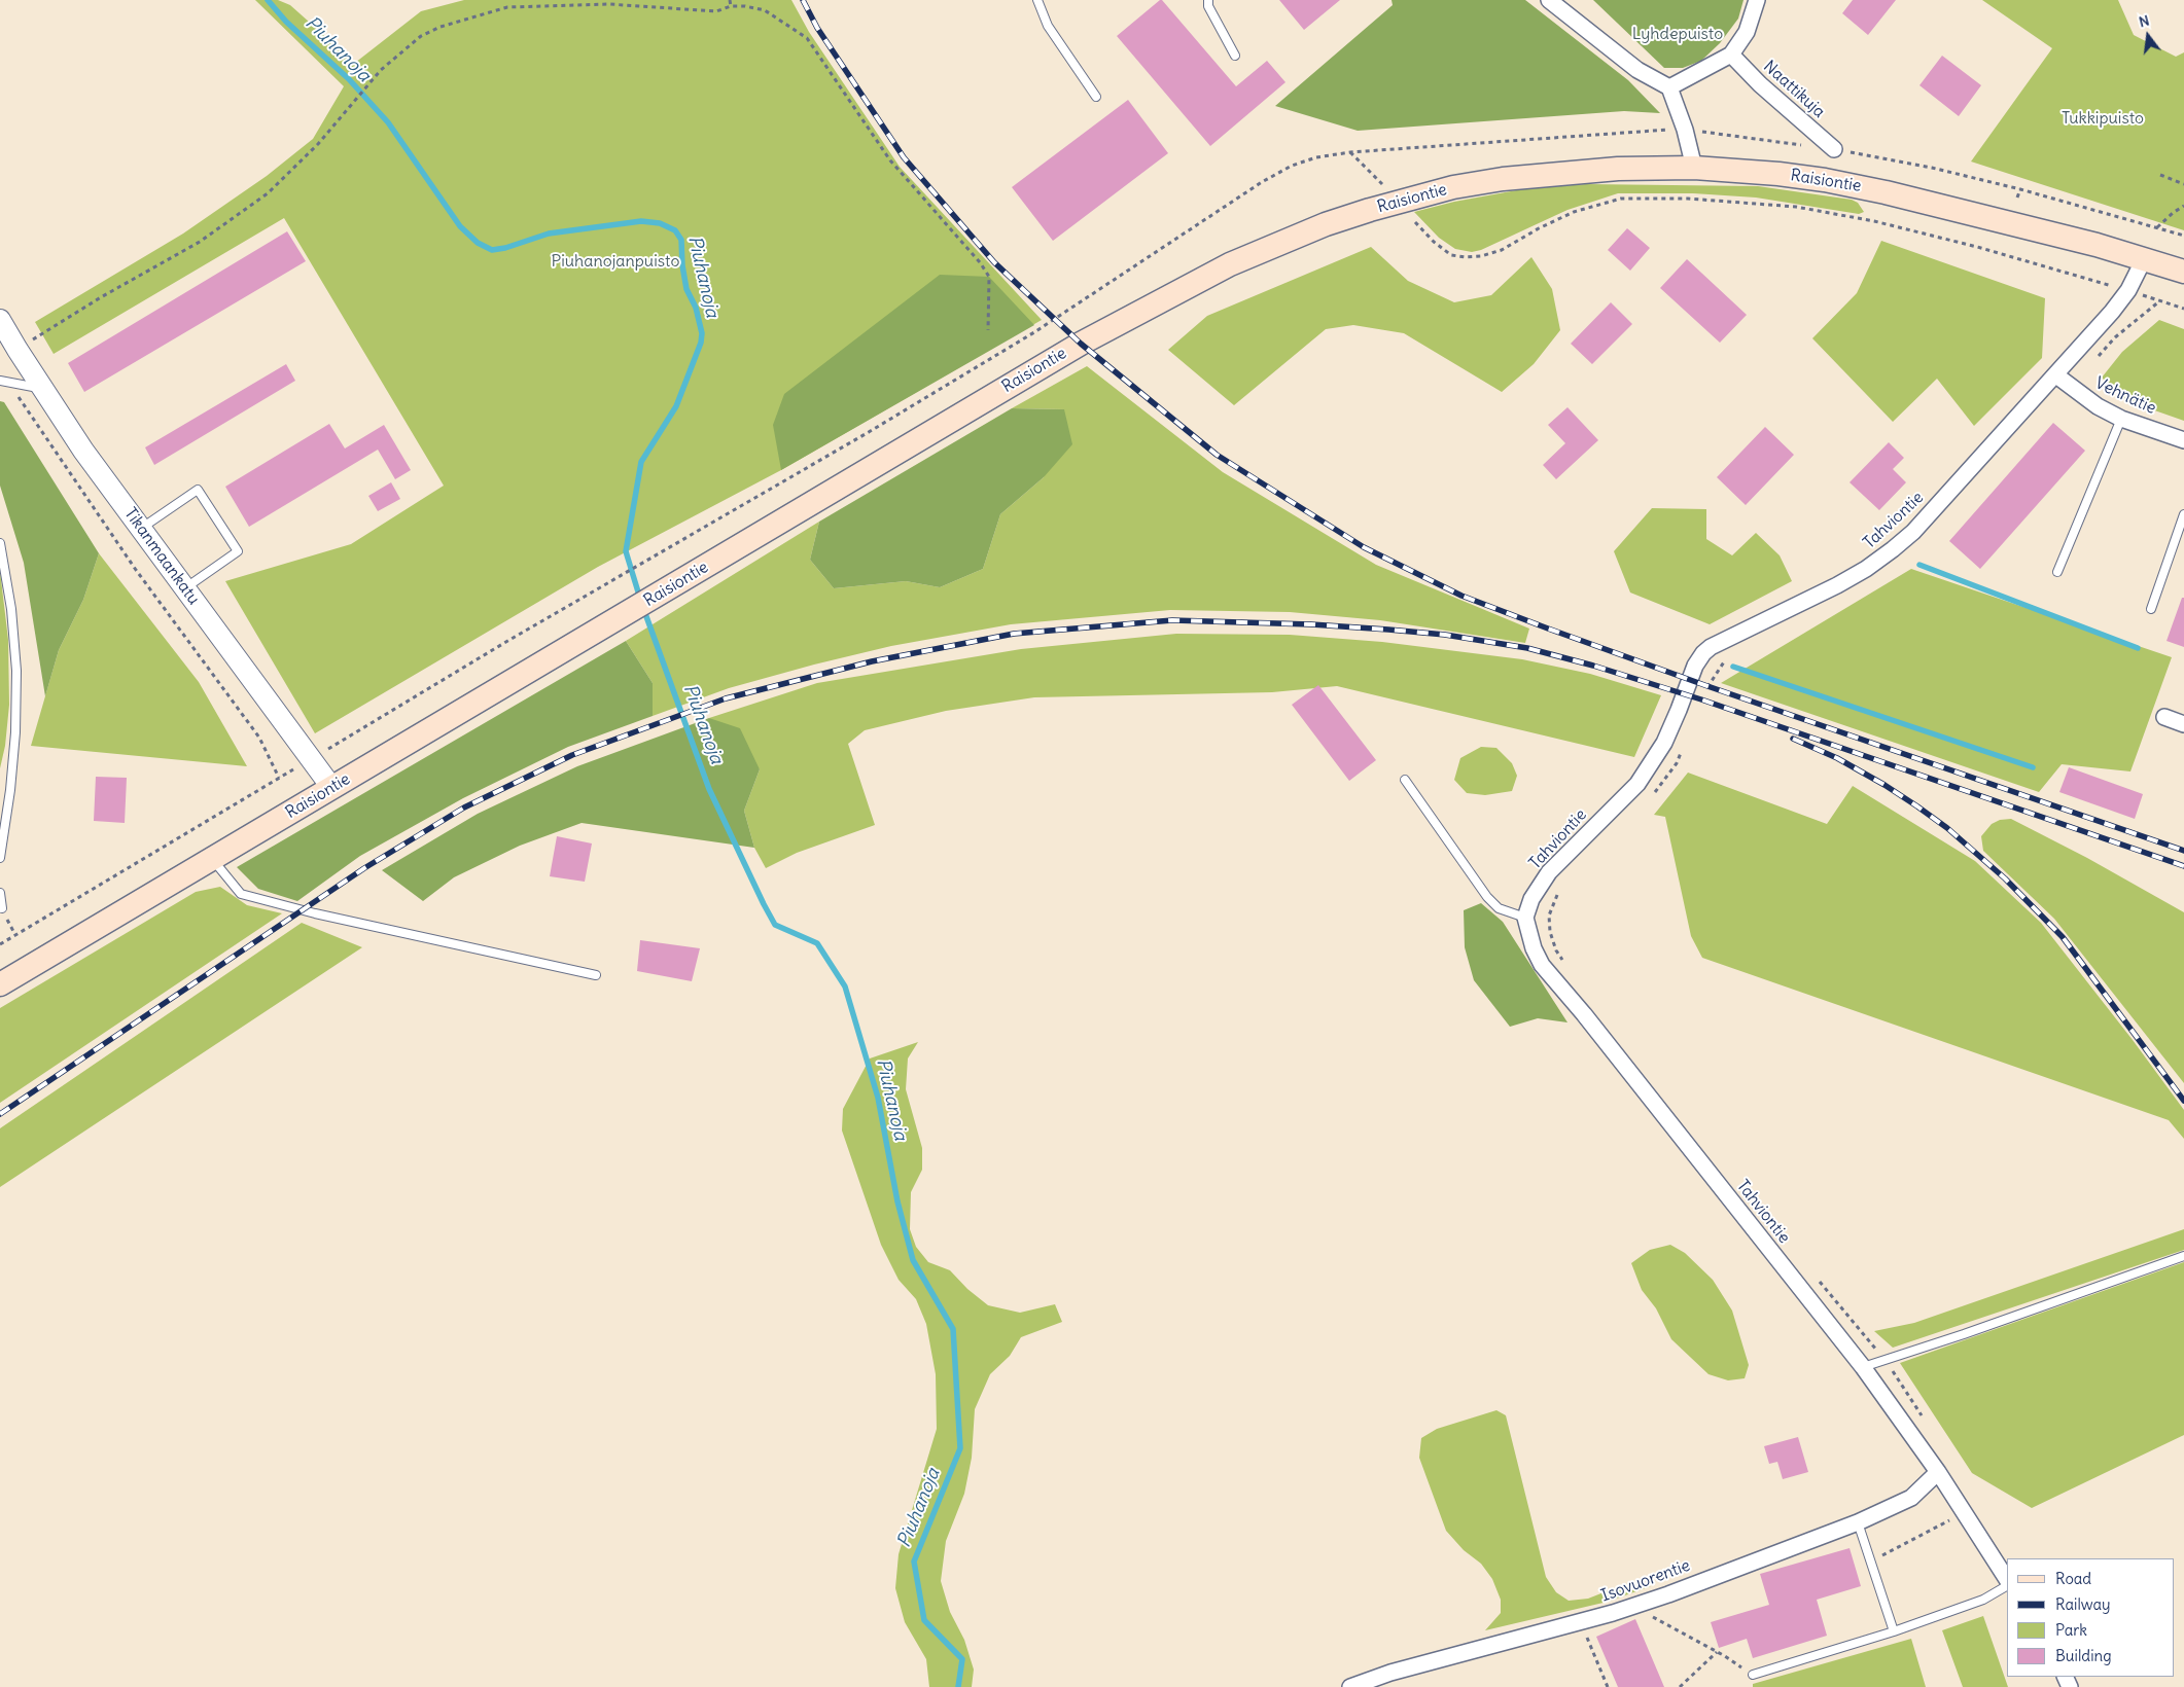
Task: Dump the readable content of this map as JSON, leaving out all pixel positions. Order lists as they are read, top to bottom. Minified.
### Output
{"streets":{"main road":["Raisiontie"],"street":["Naattikuja","Vehnätie","Tahviontie","Tikanmaankatu","Isovuorentie"]},"crossings":[["Raisiontie","Tahviontie"],["Raisiontie","Tikanmaankatu"],["Vehnätie","Tahviontie"],["Tahviontie","Isovuorentie"]],"water":["Piuhanoja"],"parks":["Lyhdepuisto","Tukkipuisto","Piuhanojanpuisto"],"legend":["Road","Railway","Park","Building"],"north":"top"}
